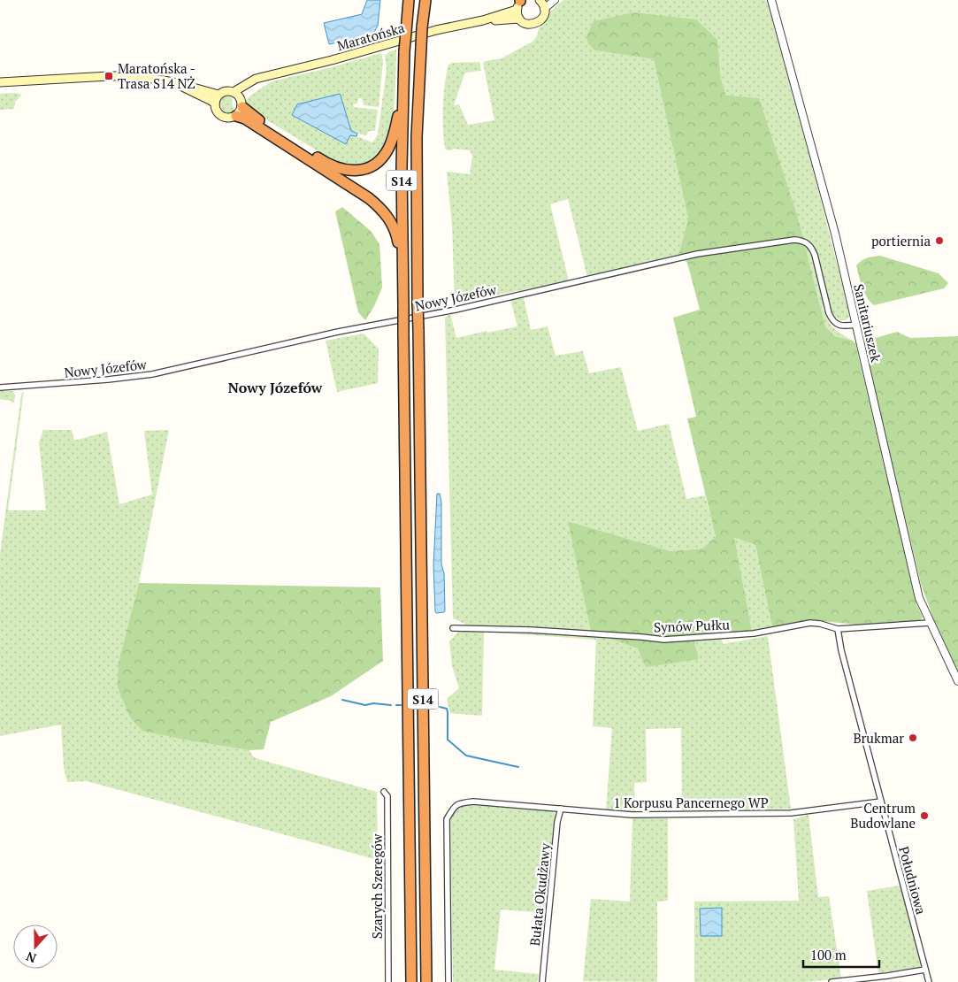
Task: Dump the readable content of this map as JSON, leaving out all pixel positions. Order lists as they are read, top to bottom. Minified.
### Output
{"streets":{"highway":["S14"],"main road":["Maratońska"],"street":["Nowy Józefów","Sanitariuszek","Synów Pułku","1 Korpusu Pancernego WP","Południowa","Szarych Szeregów","Bułata Okudżawy"]},"crossings":[["Nowy Józefów","Sanitariuszek"],["Sanitariuszek","Synów Pułku"],["Synów Pułku","Południowa"],["1 Korpusu Pancernego WP","Południowa"],["1 Korpusu Pancernego WP","Bułata Okudżawy"]],"districts":["Nowy Józefów"],"places":{"transit":["Maratońska - Trasa S14 NŻ"],"other":["portiernia","Brukmar","Centrum Budowlane"]},"scale_bar":"100 m","north":"bottom"}
